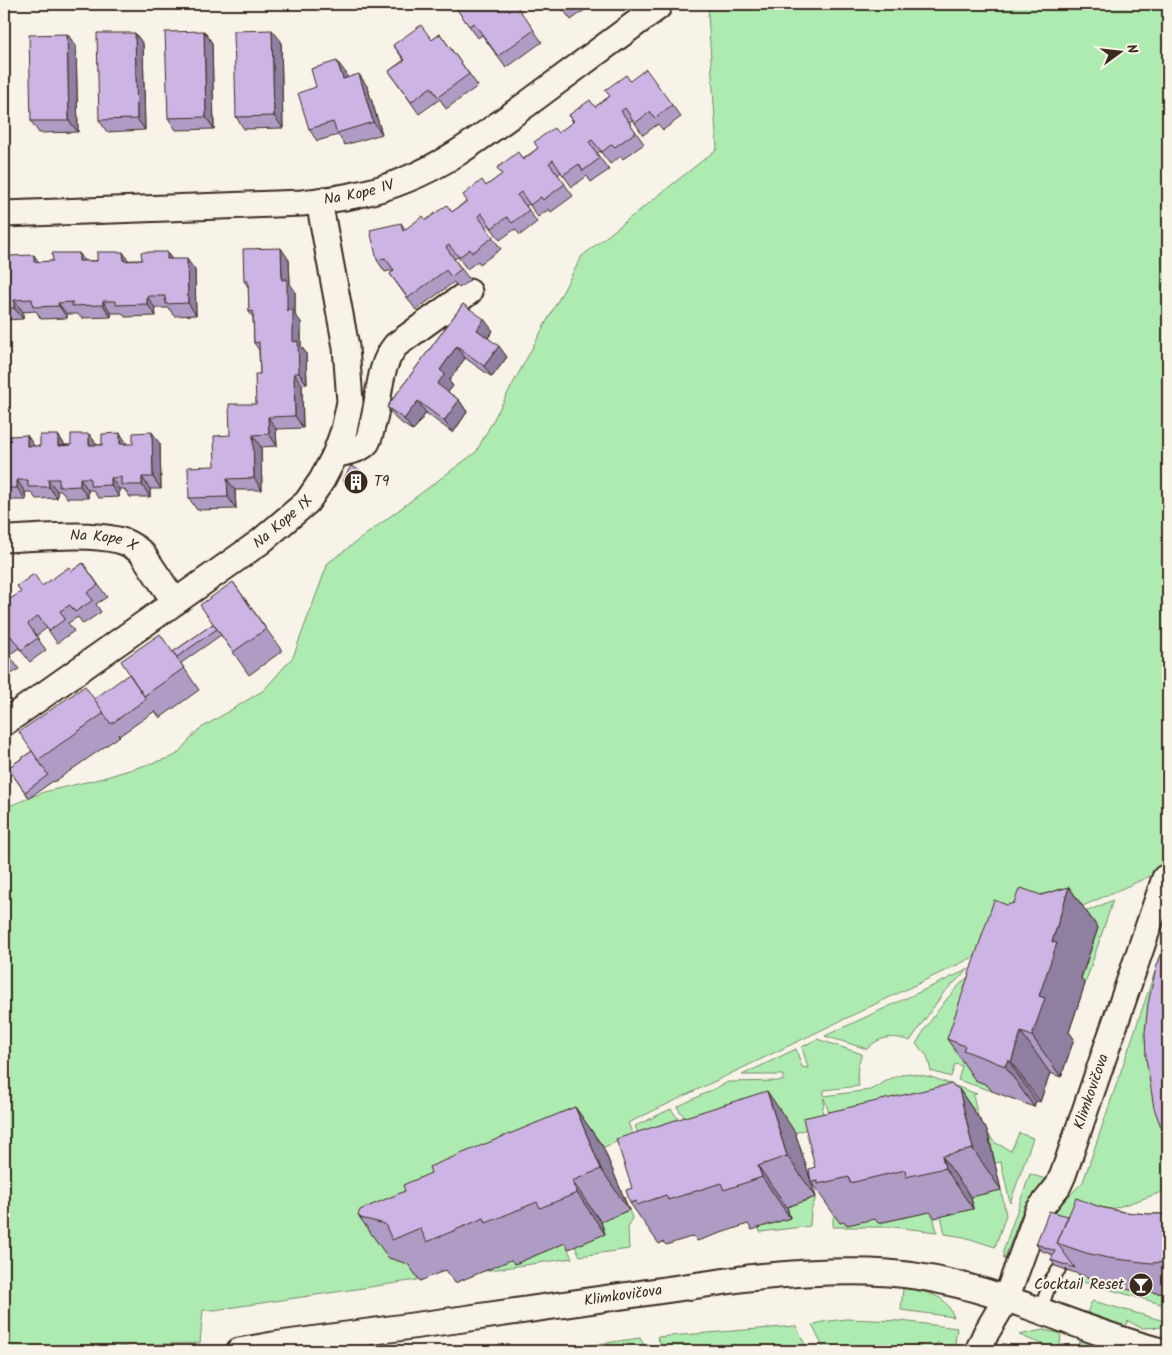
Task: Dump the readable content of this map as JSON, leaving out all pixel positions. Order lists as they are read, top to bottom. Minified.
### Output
{"streets":{"street":["Na Kope IV","Na Kope IX","Na Kope X","Klimkovičova"]},"crossings":[["Na Kope IV","Na Kope IX"],["Na Kope IX","Na Kope X"]],"places":{"building":["T9"],"bar":["Cocktail Reset"]},"north":"right"}
